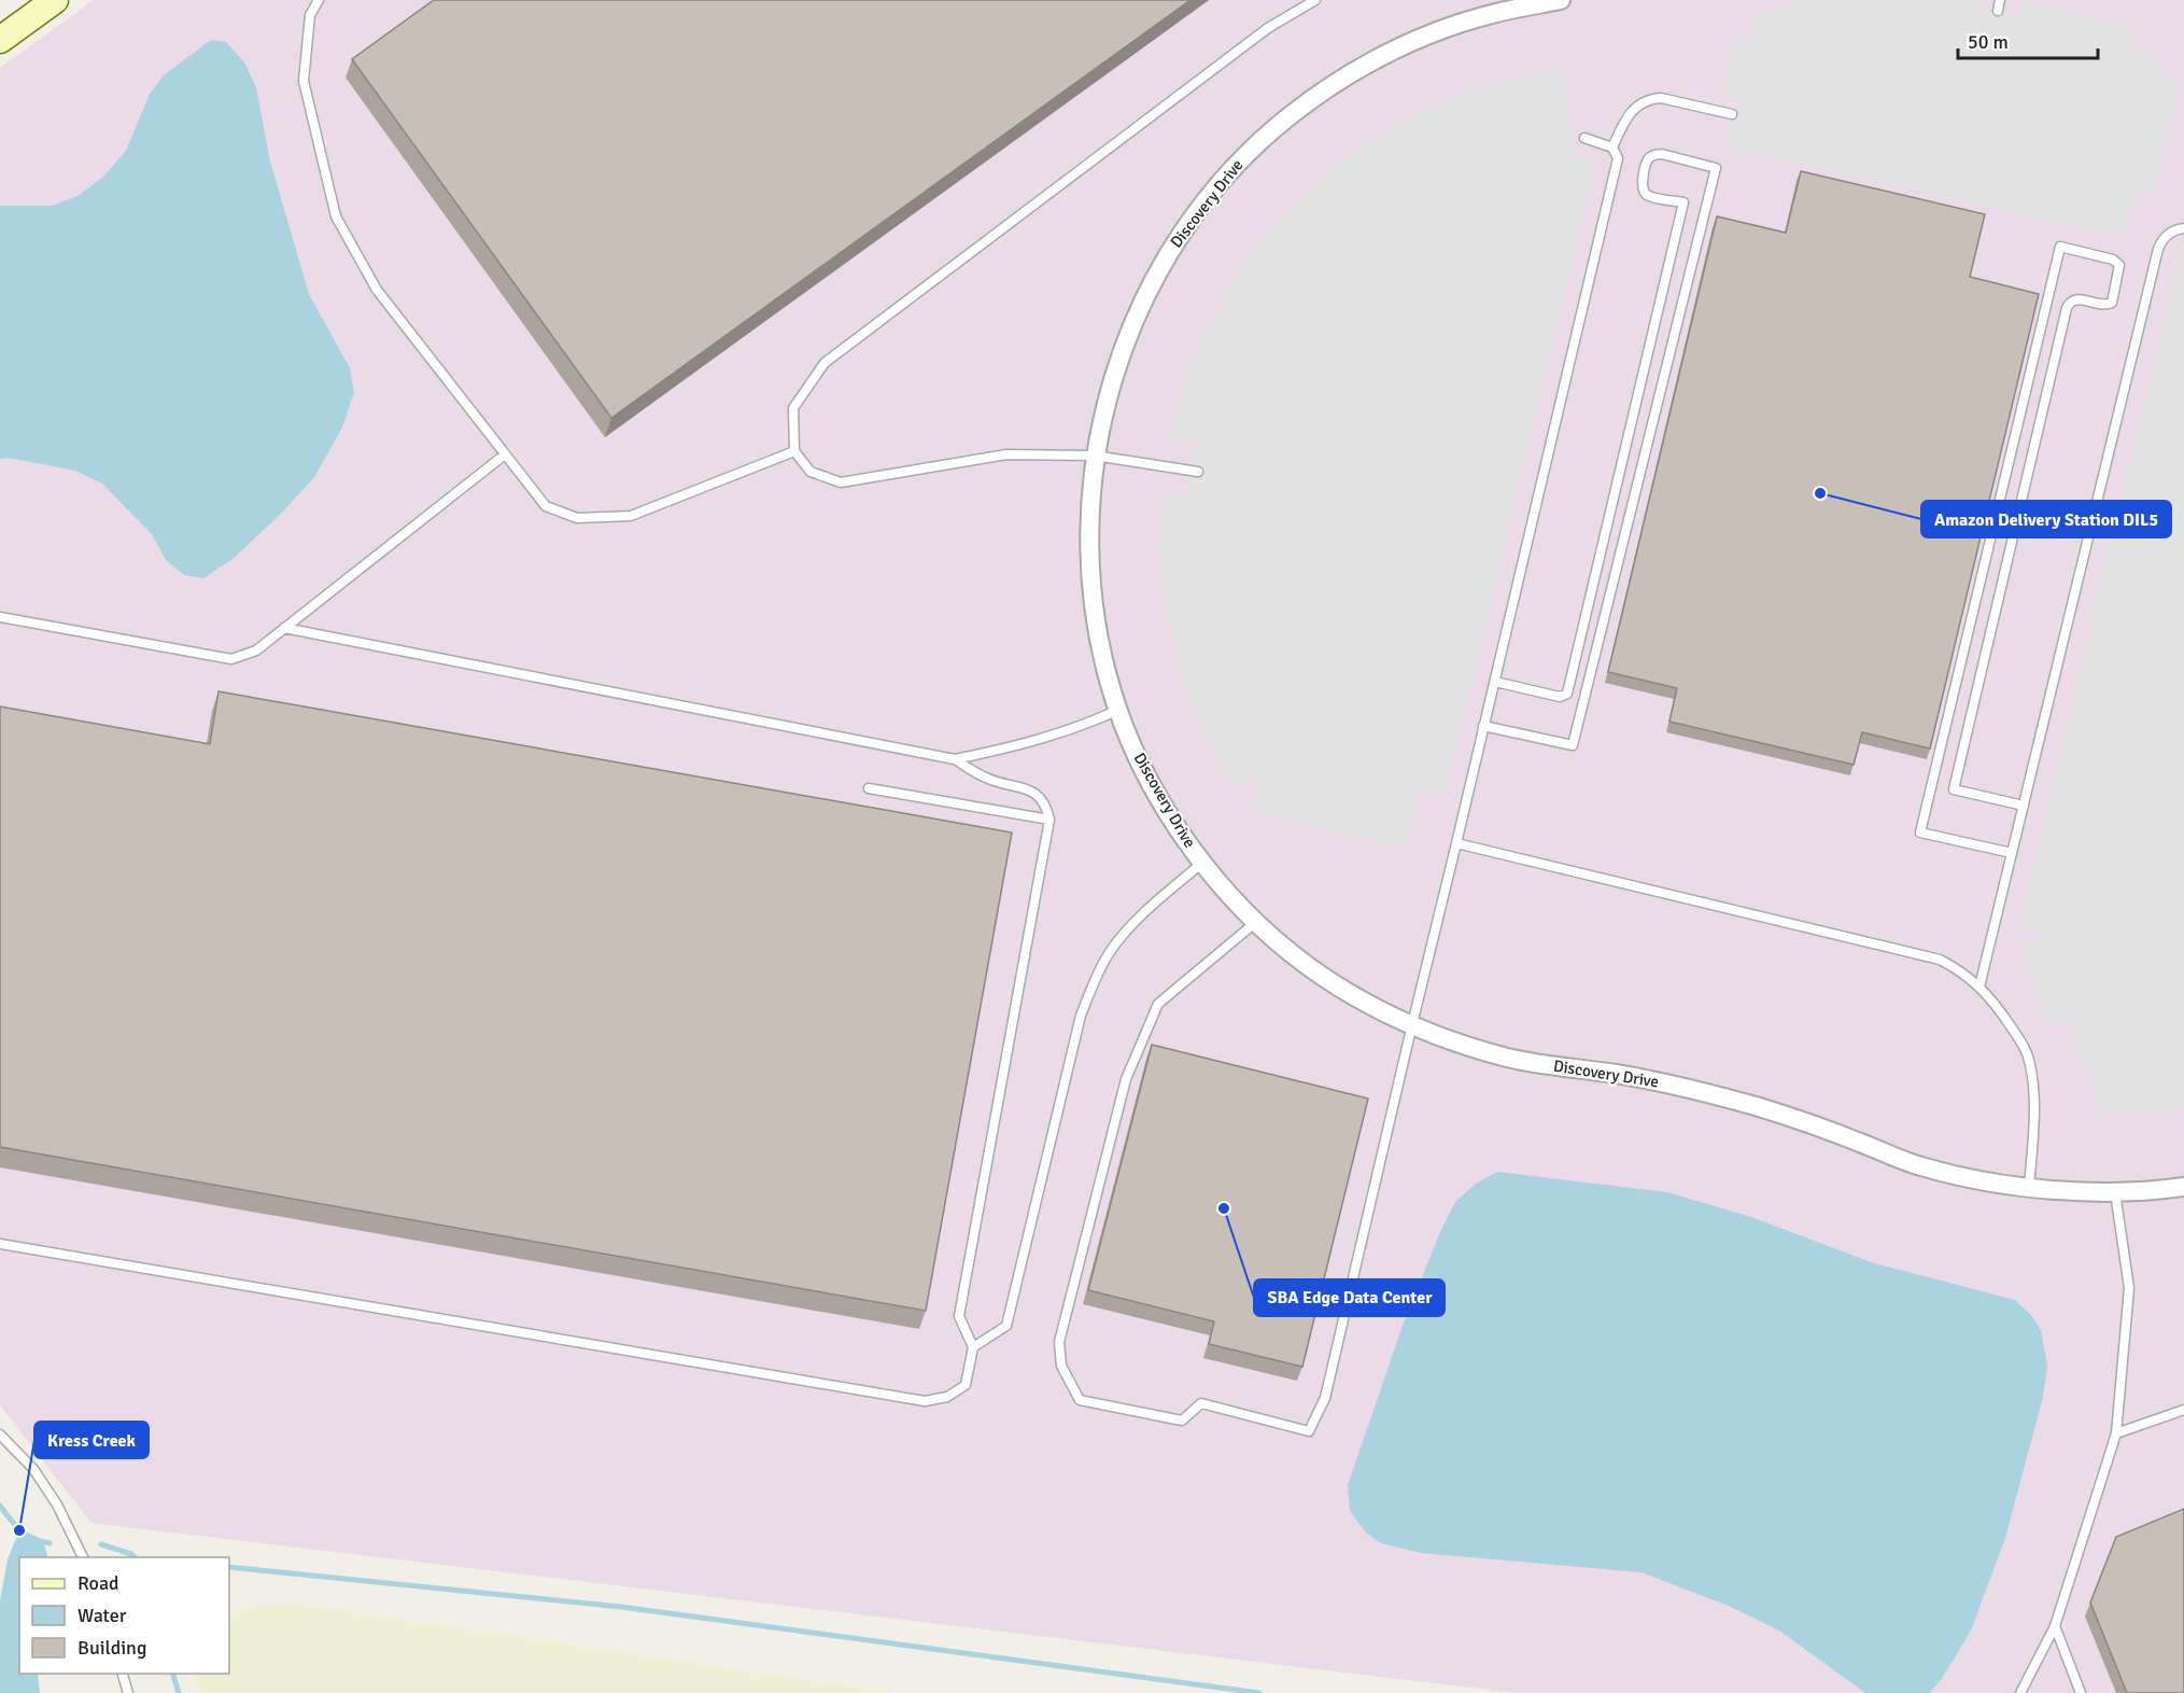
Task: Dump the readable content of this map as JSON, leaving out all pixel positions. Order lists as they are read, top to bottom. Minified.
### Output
{"streets":{"street":["Discovery Drive"]},"places":["Amazon Delivery Station DIL5","SBA Edge Data Center","Kress Creek"],"legend":["Road","Water","Building"],"scale_bar":"50 m"}
